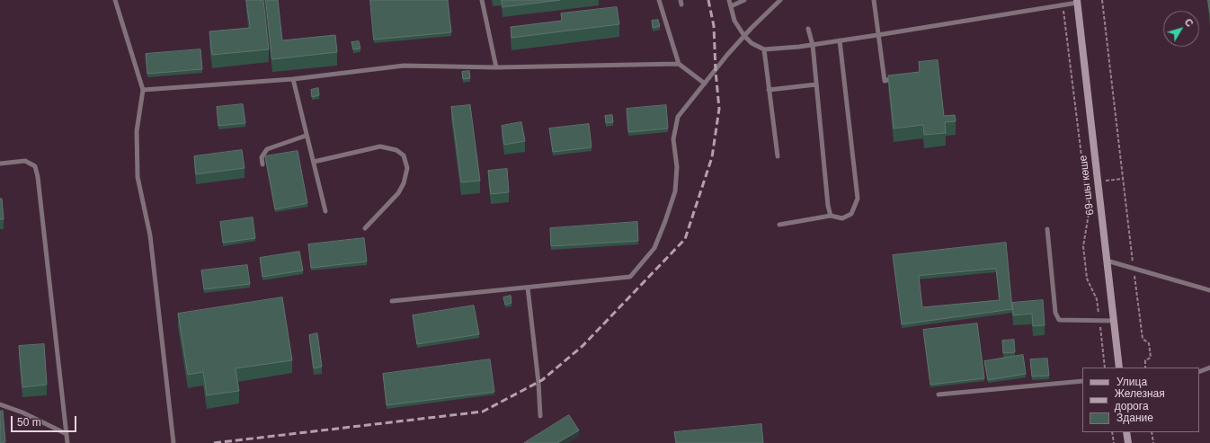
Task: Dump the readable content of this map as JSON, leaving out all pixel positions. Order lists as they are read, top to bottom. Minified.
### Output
{"streets":{"main road":["69-шы көше"]},"legend":["Улица","Железная дорога","Здание"],"scale_bar":"50 m","north":"top right"}
